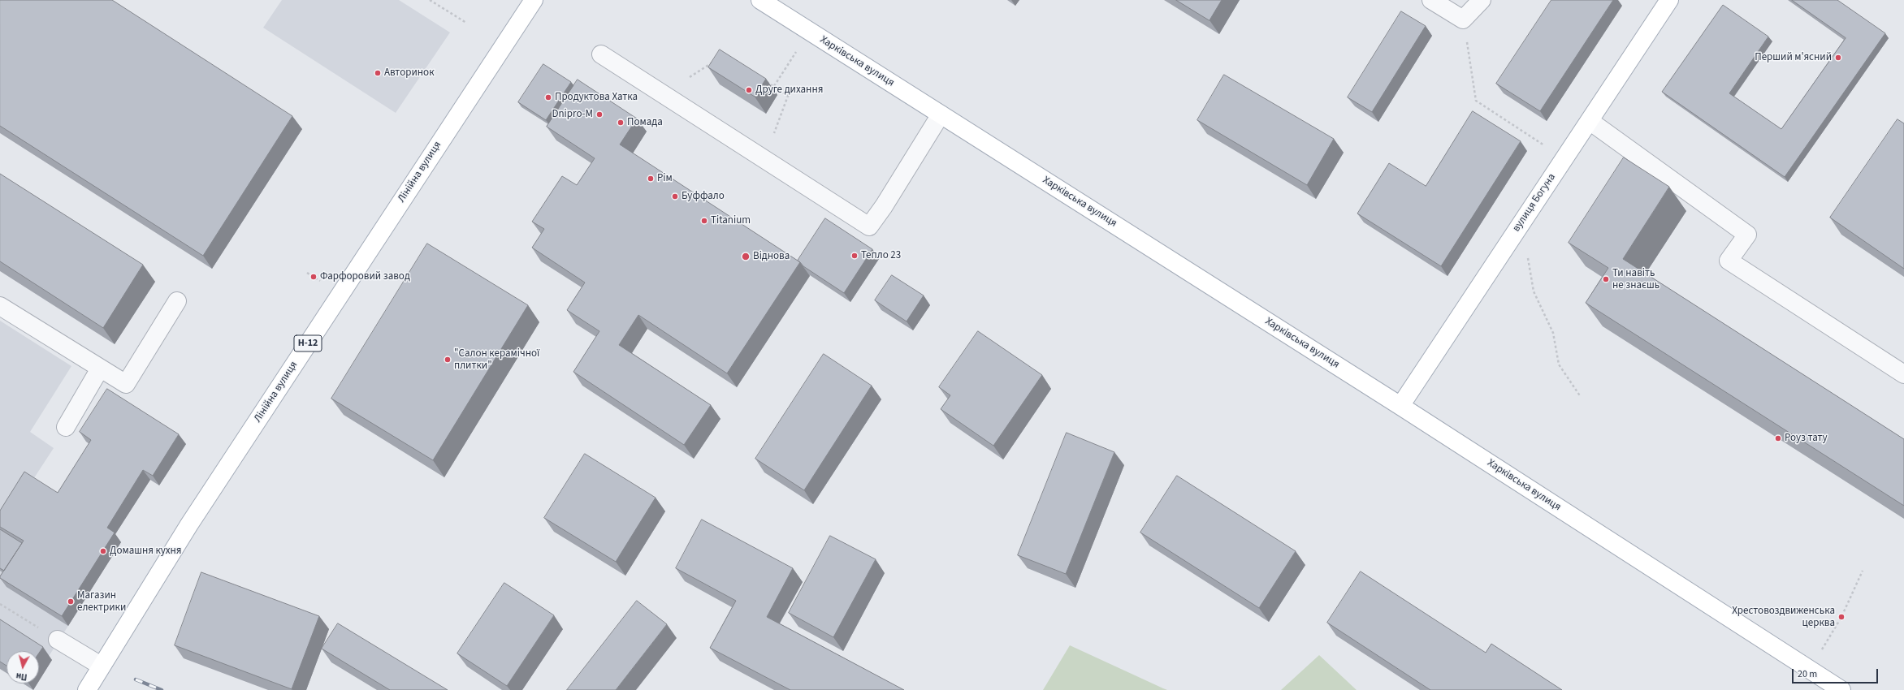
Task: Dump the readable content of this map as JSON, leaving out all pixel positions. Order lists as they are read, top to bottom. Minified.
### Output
{"streets":{"main road":["Харківська вулиця","Лінійна вулиця","вулиця Богуна","Н-12"]},"crossings":[["Харківська вулиця","вулиця Богуна"]],"places":["Перший м'ясний","Авторинок","Друге дихання","Продуктова Хатка","Dnipro-M","Помада","Рім","Буффало","Titanium","Тепло 23","Віднова","Фарфоровий завод","Ти навіть не знаєшь","\"Салон керамічної плитки\"","Роуз тату","Домашня кухня","Магазин електрики","Хрестовоздвиженська церква"],"scale_bar":"20 m","north":"bottom"}
